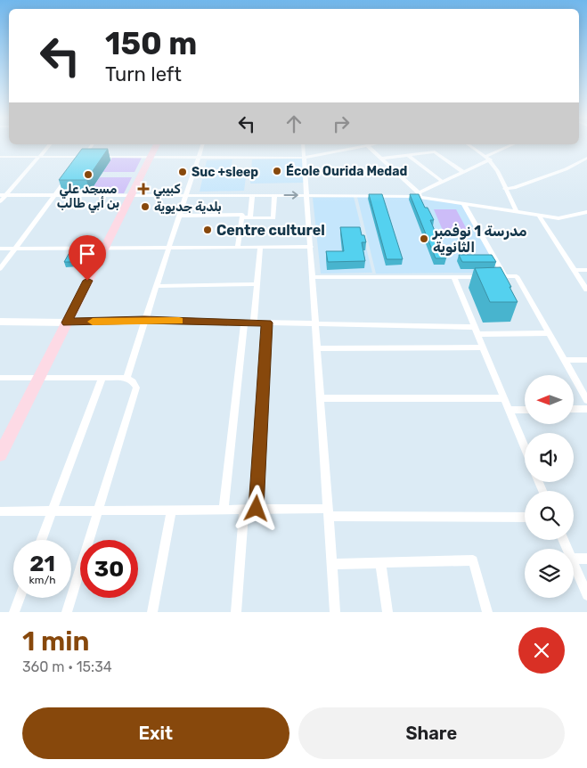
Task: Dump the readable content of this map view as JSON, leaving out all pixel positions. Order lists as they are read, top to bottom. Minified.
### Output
{"places":{"other":["École Ourida Medad","Suc +sleep","مسجد علي بن أبي طالب","بلدية جديوية","Centre culturel","مدرسة 1 نوفمبر الثانوية"],"health":["كبيبي"]},"north":"left","page":{"turn":["150 m","Turn left"],"speed":"21 km/h","limit":"30","heading":["1 min","360 m · 15:34"],"buttons":["Exit","Share"]}}
